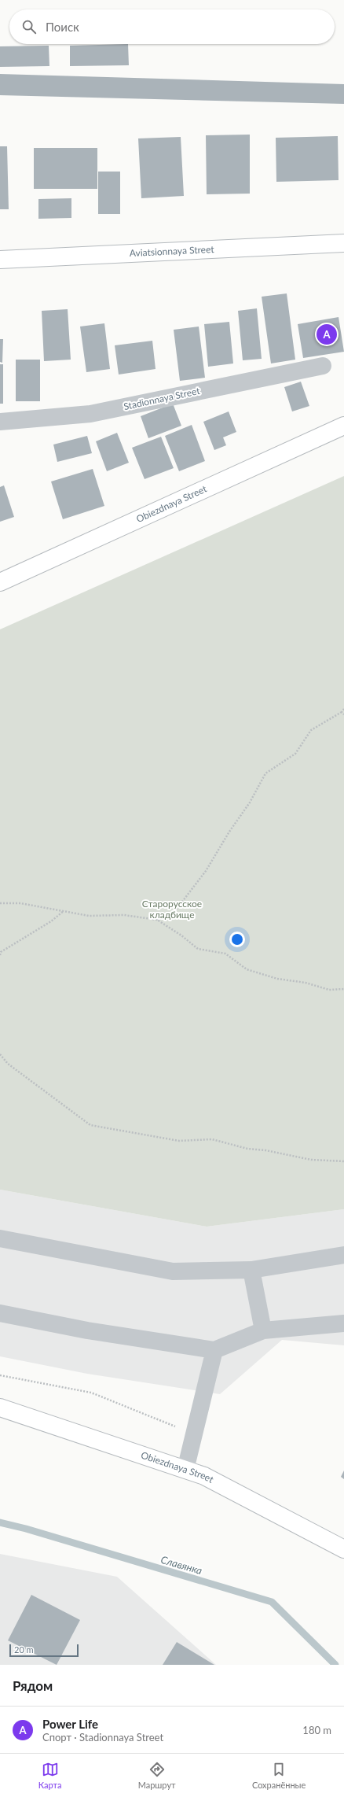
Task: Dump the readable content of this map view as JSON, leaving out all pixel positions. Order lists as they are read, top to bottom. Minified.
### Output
{"streets":{"main road":["Aviatsionnaya Street","Obiezdnaya Street"],"street":["Stadionnaya Street"]},"water":["Славянка"],"parks":["Старорусское кладбище"],"scale_bar":"20 m","page":{"search":"Поиск","pins":"A","scale":"20 m","heading":"Рядом","list":[{"mark":"A","name":"Power Life","note":"Спорт · Stadionnaya Street","value":"180 m"}],"nav":["Карта","Маршрут","Сохранённые"]}}
